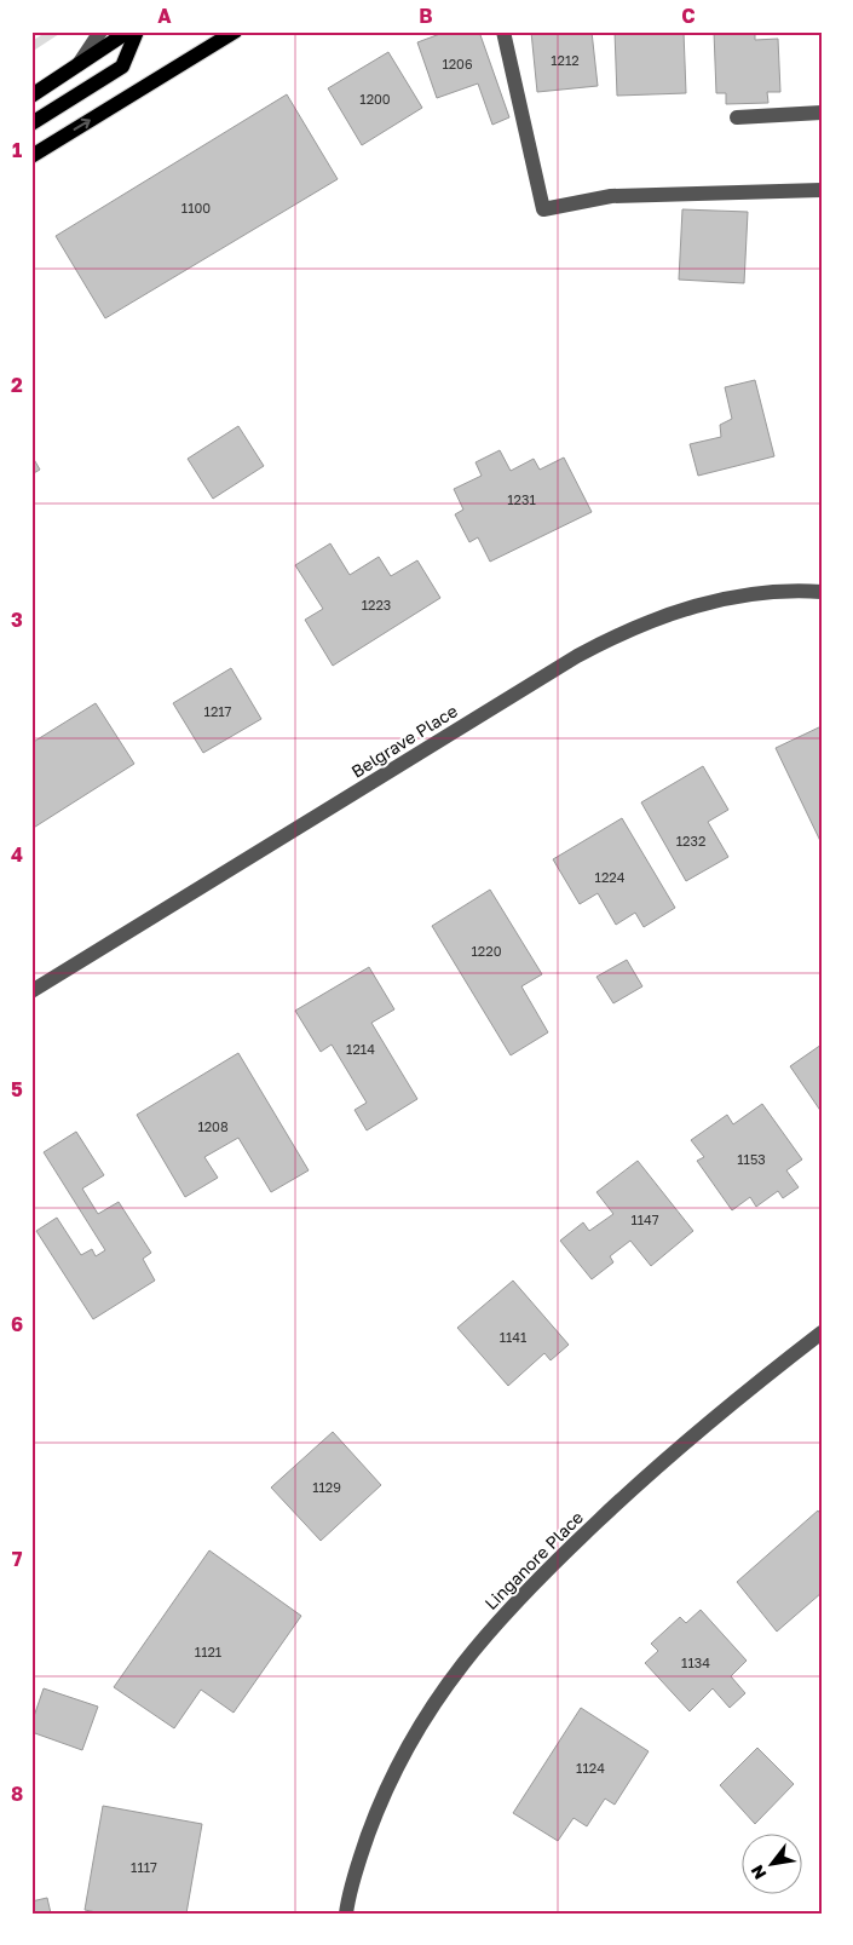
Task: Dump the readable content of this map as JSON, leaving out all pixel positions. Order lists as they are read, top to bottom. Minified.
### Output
{"streets":{"street":["Belgrave Place","Linganore Place"]},"house_numbers":["1212","1206","1200","1100","1231","1223","1217","1232","1224","1220","1214","1208","1153","1147","1141","1129","1121","1134","1124","1117"],"north":"bottom left","grid":{"columns":["A","B","C"],"rows":["1","2","3","4","5","6","7","8"]}}
